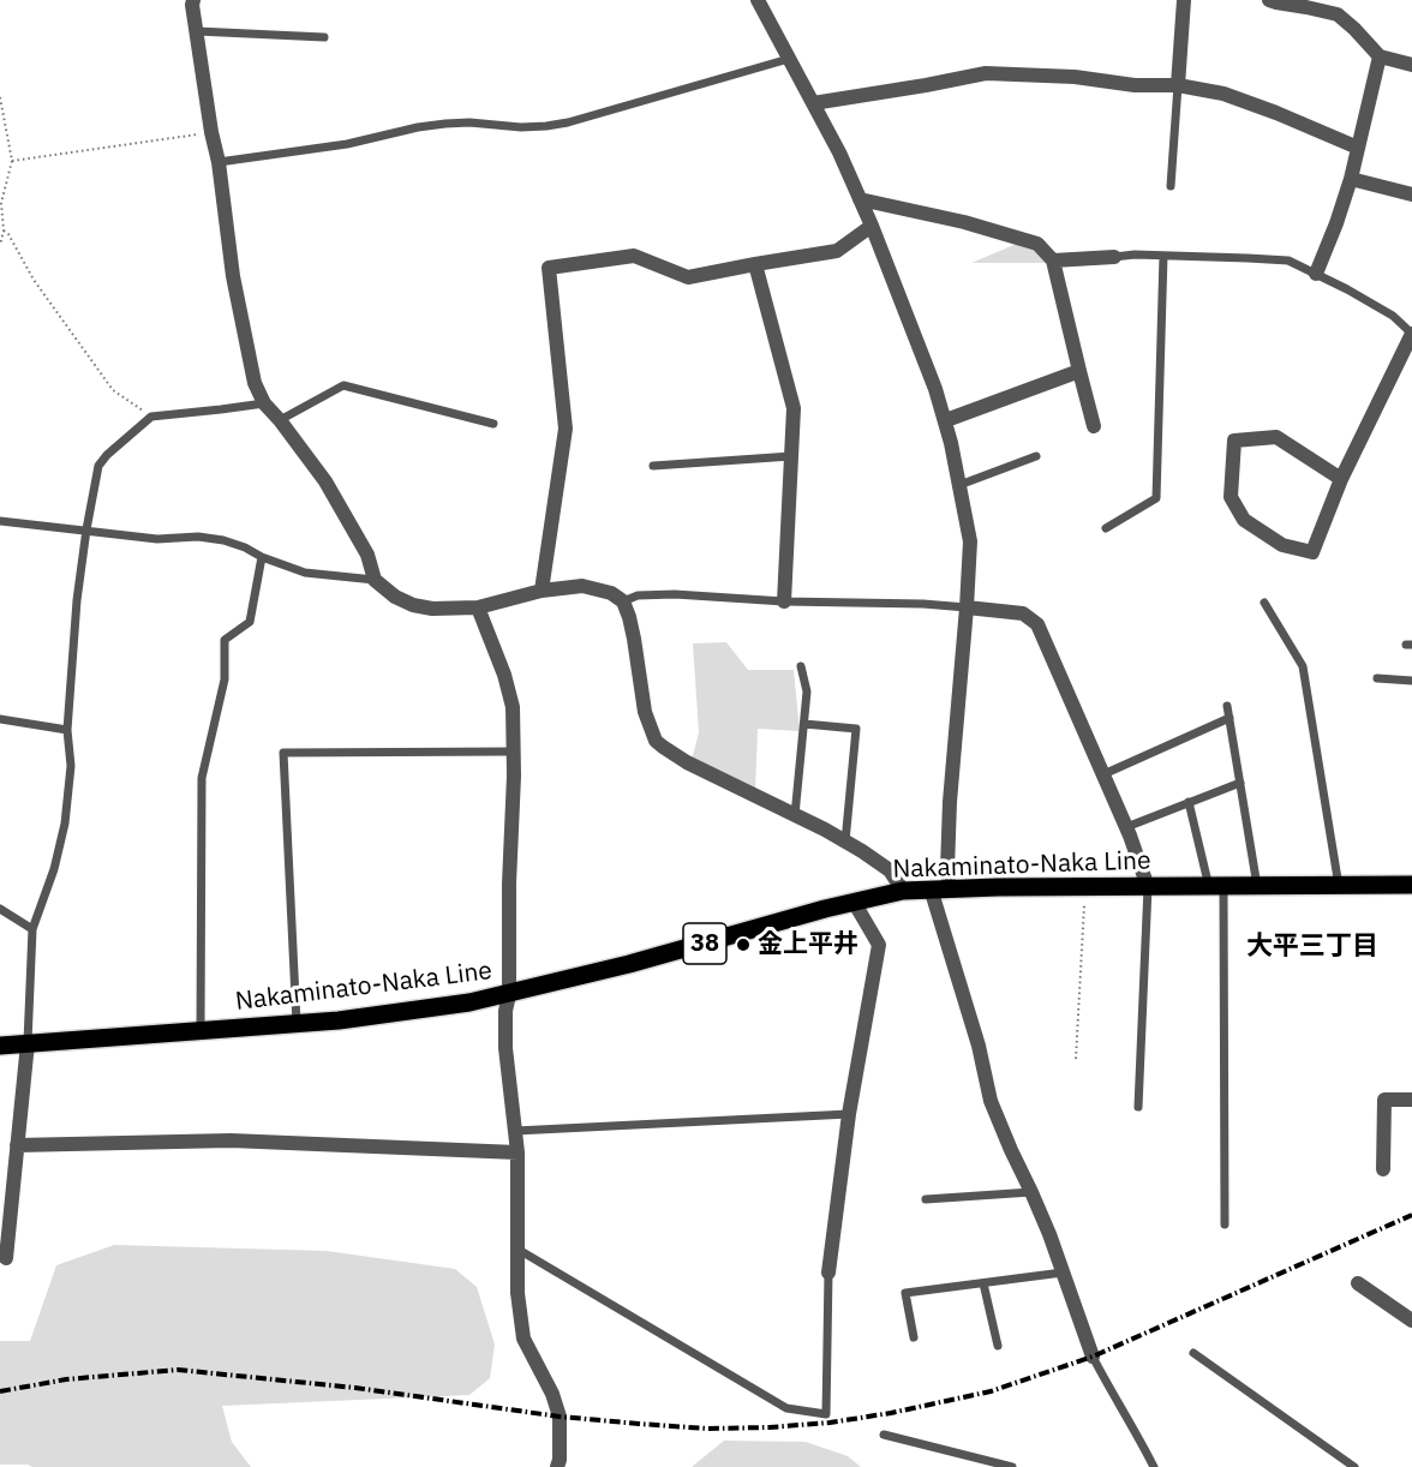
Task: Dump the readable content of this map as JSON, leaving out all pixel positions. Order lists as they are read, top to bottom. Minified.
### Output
{"streets":{"main road":["Nakaminato-Naka Line","38"]},"districts":["大平三丁目"],"places":["金上平井"]}
